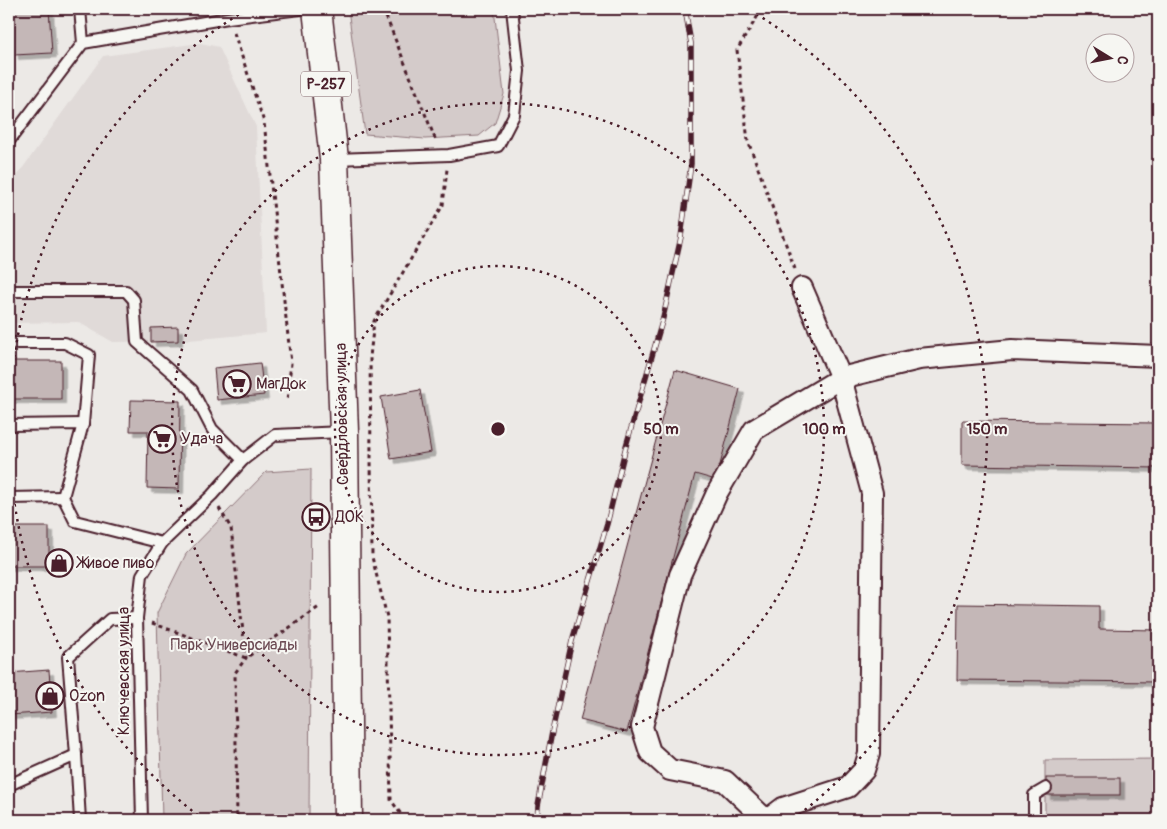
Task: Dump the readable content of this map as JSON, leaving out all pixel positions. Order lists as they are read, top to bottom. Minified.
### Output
{"streets":{"highway":["Р-257","Свердловская улица"],"lane":["Ключевская улица"]},"crossings":[["Свердловская улица","Ключевская улица"]],"parks":["Парк Универсиады"],"places":{"supermarket":["МагДок","Удача"],"bus stop":["ДОК"],"shop":["Живое пиво","Ozon"]},"north":"right","rings":["50 m","100 m","150 m"]}
